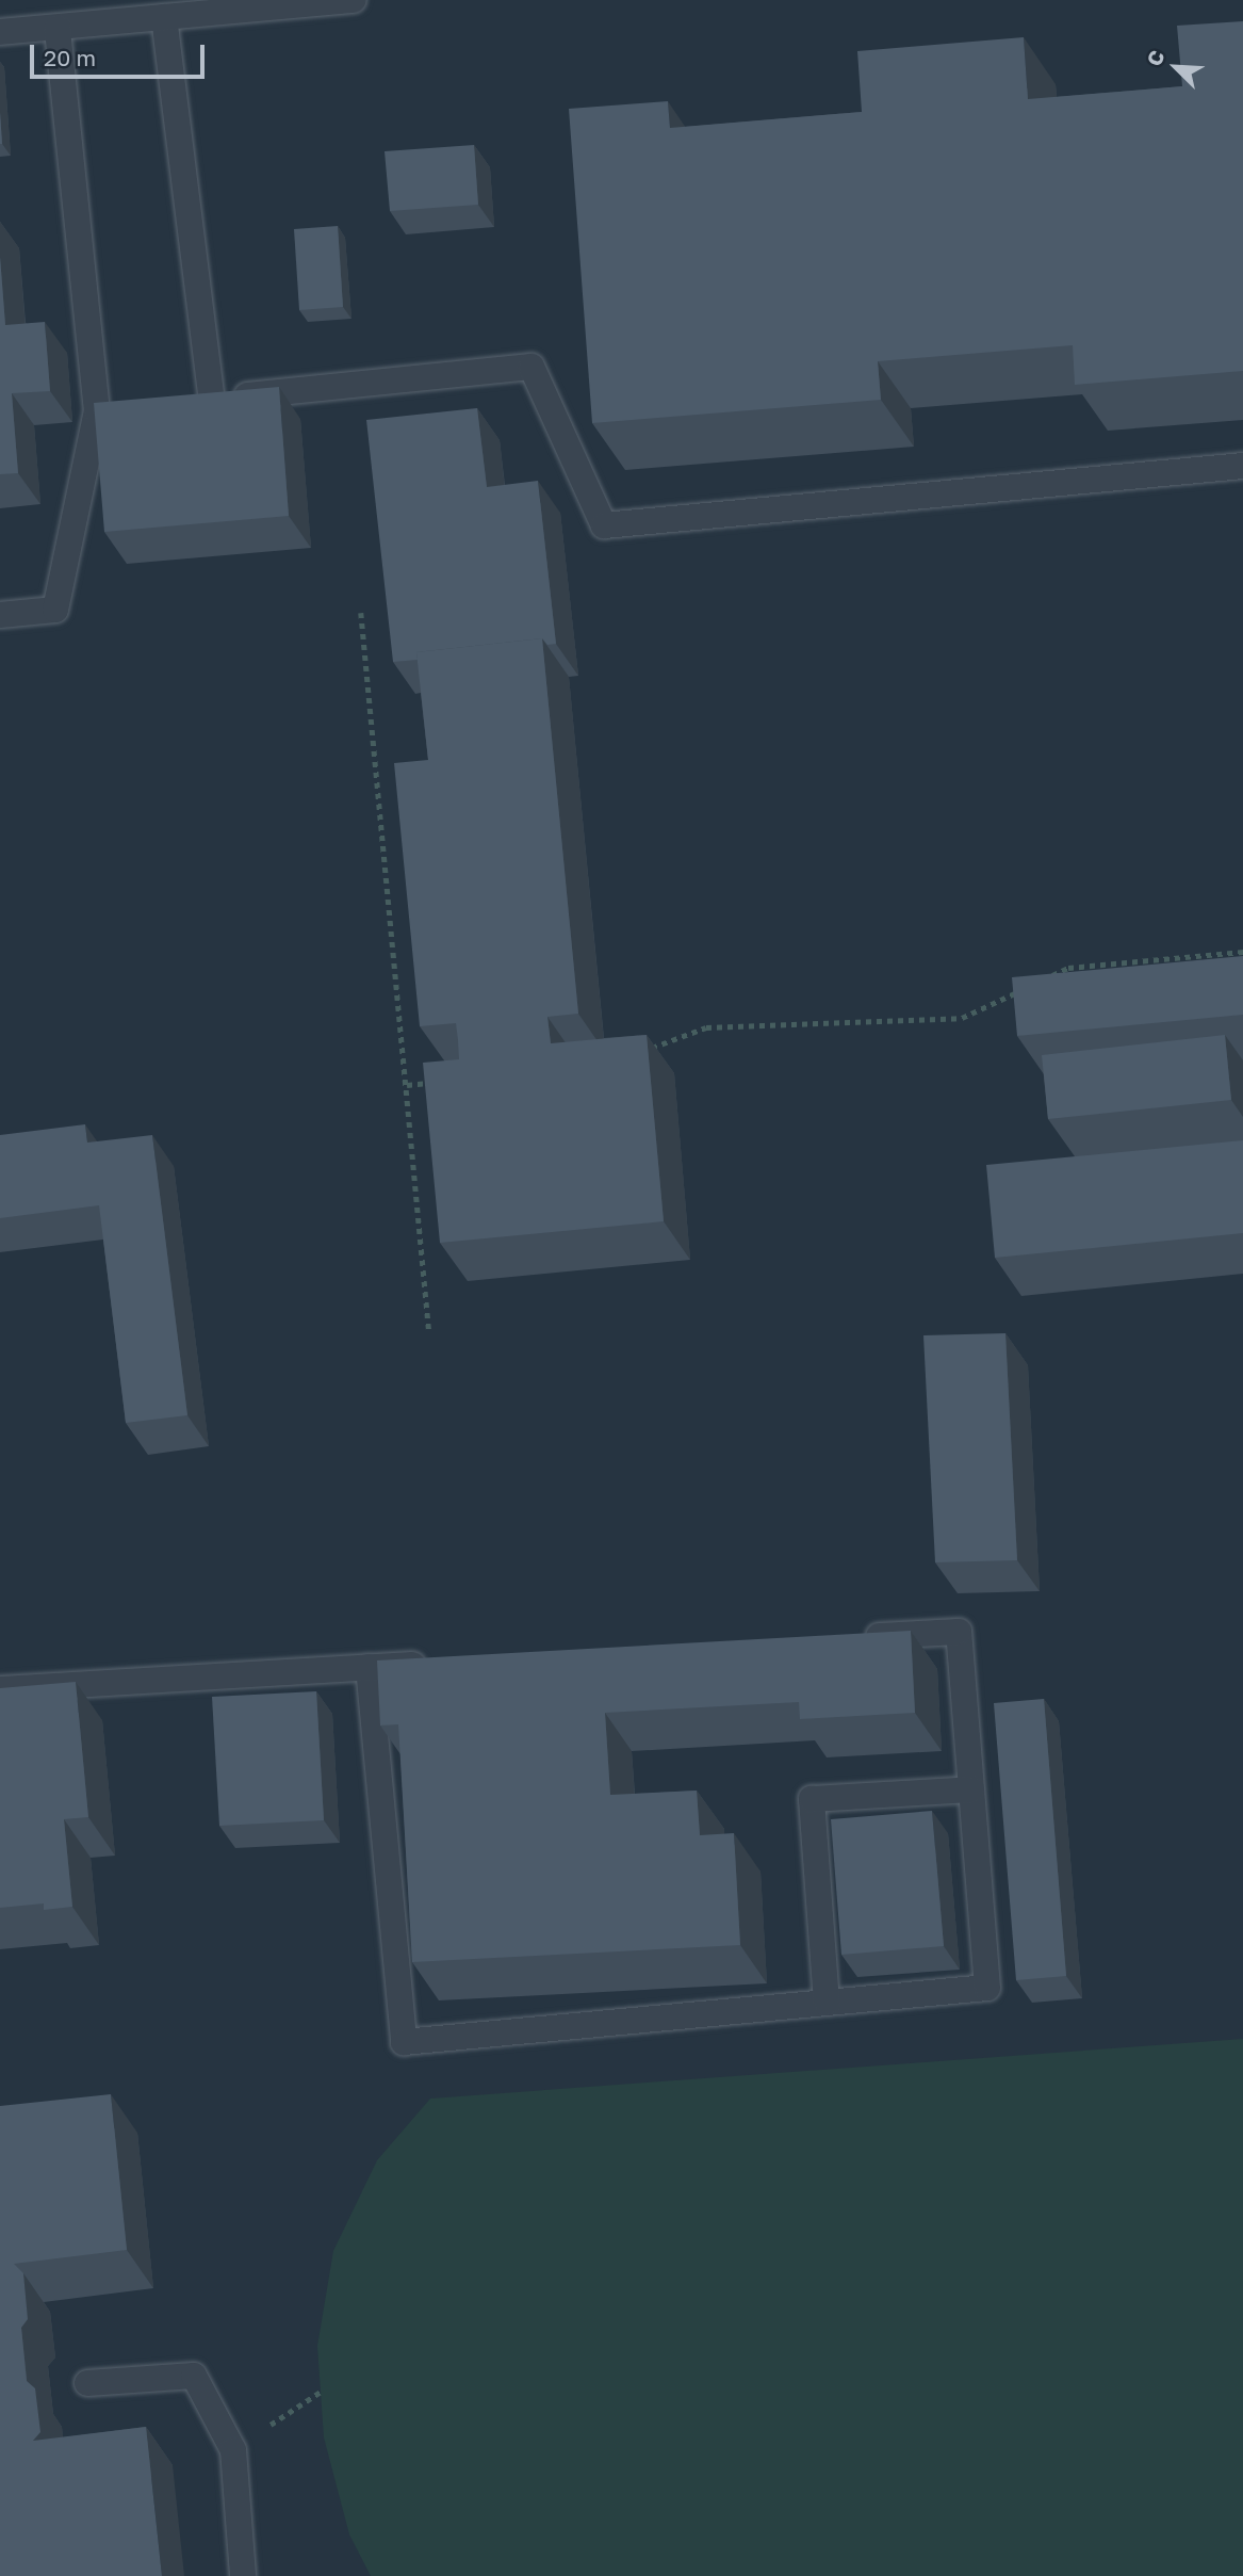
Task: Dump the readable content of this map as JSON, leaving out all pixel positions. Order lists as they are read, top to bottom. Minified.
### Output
{"scale_bar":"20 m","north":"top left"}
